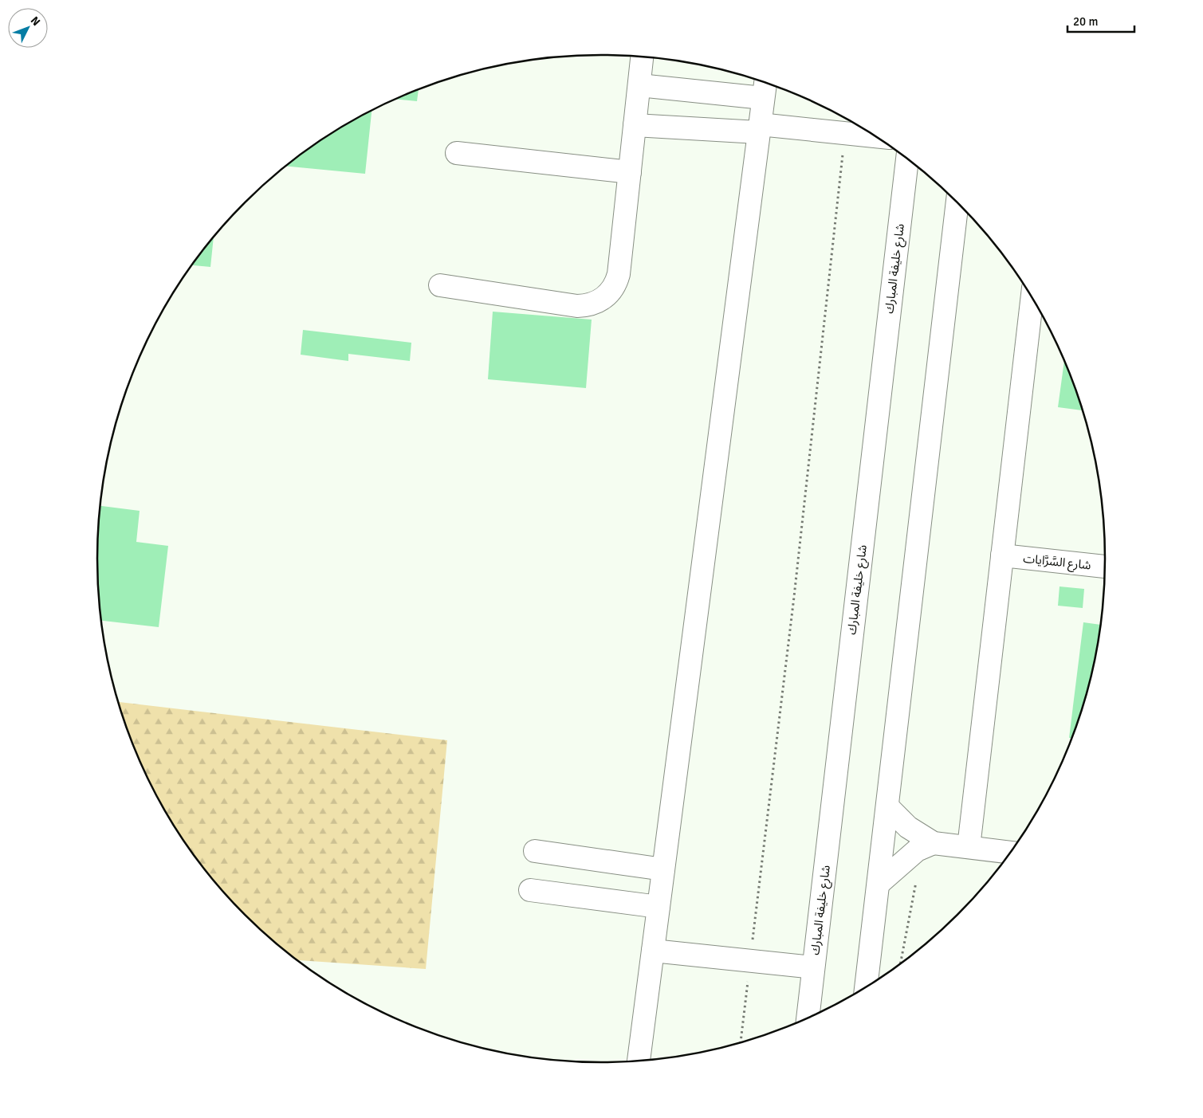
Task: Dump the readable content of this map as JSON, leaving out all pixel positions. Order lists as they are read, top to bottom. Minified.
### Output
{"streets":{"main road":["شارع خليفة المبارك","شارع السَّرَّايات"]},"scale_bar":"20 m","north":"top right"}
